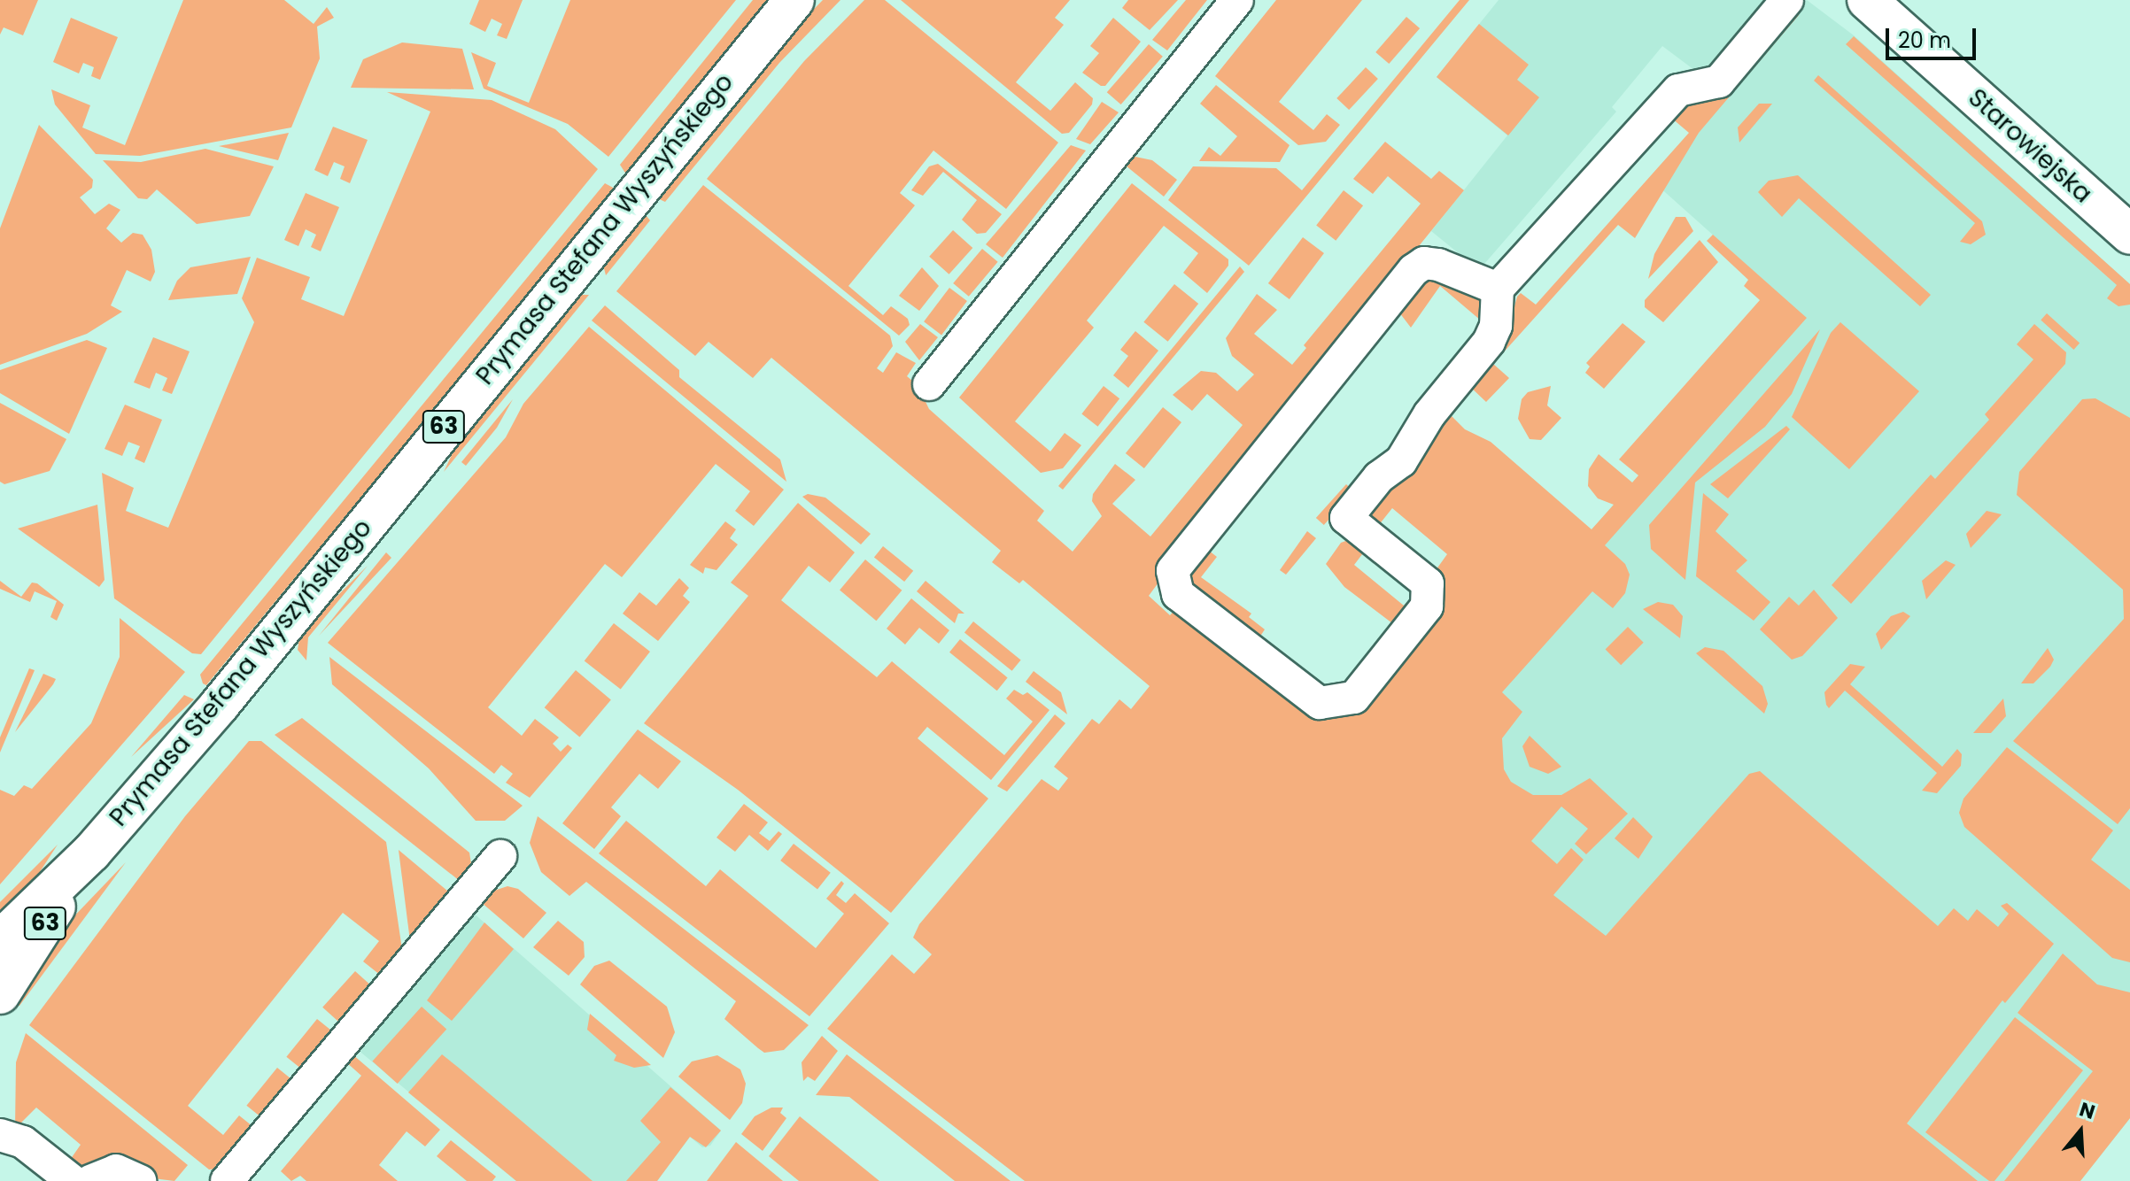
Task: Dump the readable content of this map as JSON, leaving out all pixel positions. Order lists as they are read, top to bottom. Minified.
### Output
{"streets":{"main road":["Starowiejska","Prymasa Stefana Wyszyńskiego","63"]},"scale_bar":"20 m","north":"top"}
